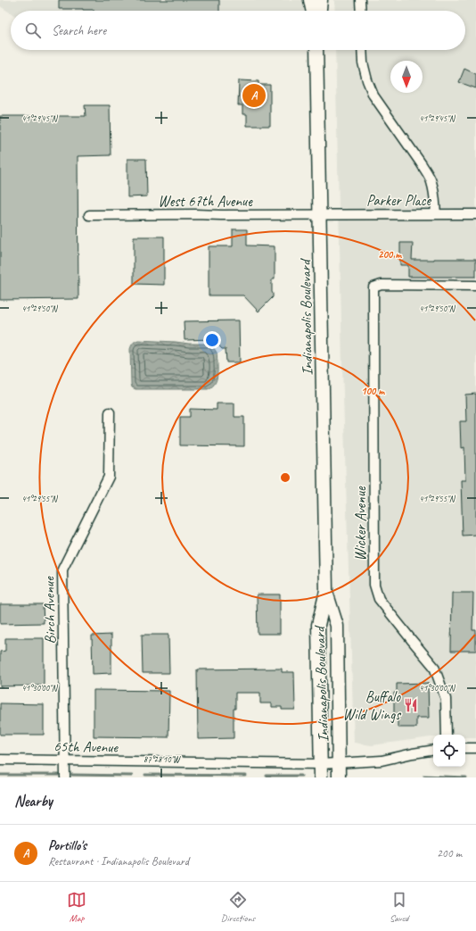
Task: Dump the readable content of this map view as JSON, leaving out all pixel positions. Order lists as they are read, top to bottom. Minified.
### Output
{"streets":{"highway":["Indianapolis Boulevard"],"street":["Parker Place","West 67th Avenue","Wicker Avenue","Birch Avenue","65th Avenue"]},"crossings":[["Parker Place","West 67th Avenue"],["Parker Place","Indianapolis Boulevard"],["West 67th Avenue","Indianapolis Boulevard"],["Indianapolis Boulevard","65th Avenue"],["Birch Avenue","65th Avenue"]],"places":{"restaurant":["Buffalo Wild Wings"]},"north":"bottom","page":{"search":"Search here","pins":"A","heading":"Nearby","list":[{"mark":"A","name":"Portillo's","note":"Restaurant · Indianapolis Boulevard","value":"200 m"}],"nav":["Map","Directions","Saved"]},"coordinates":["41°29'45\"N","41°29'50\"N","41°29'55\"N","41°30'00\"N","87°28'10\"W"],"rings":["200 m","100 m"]}
